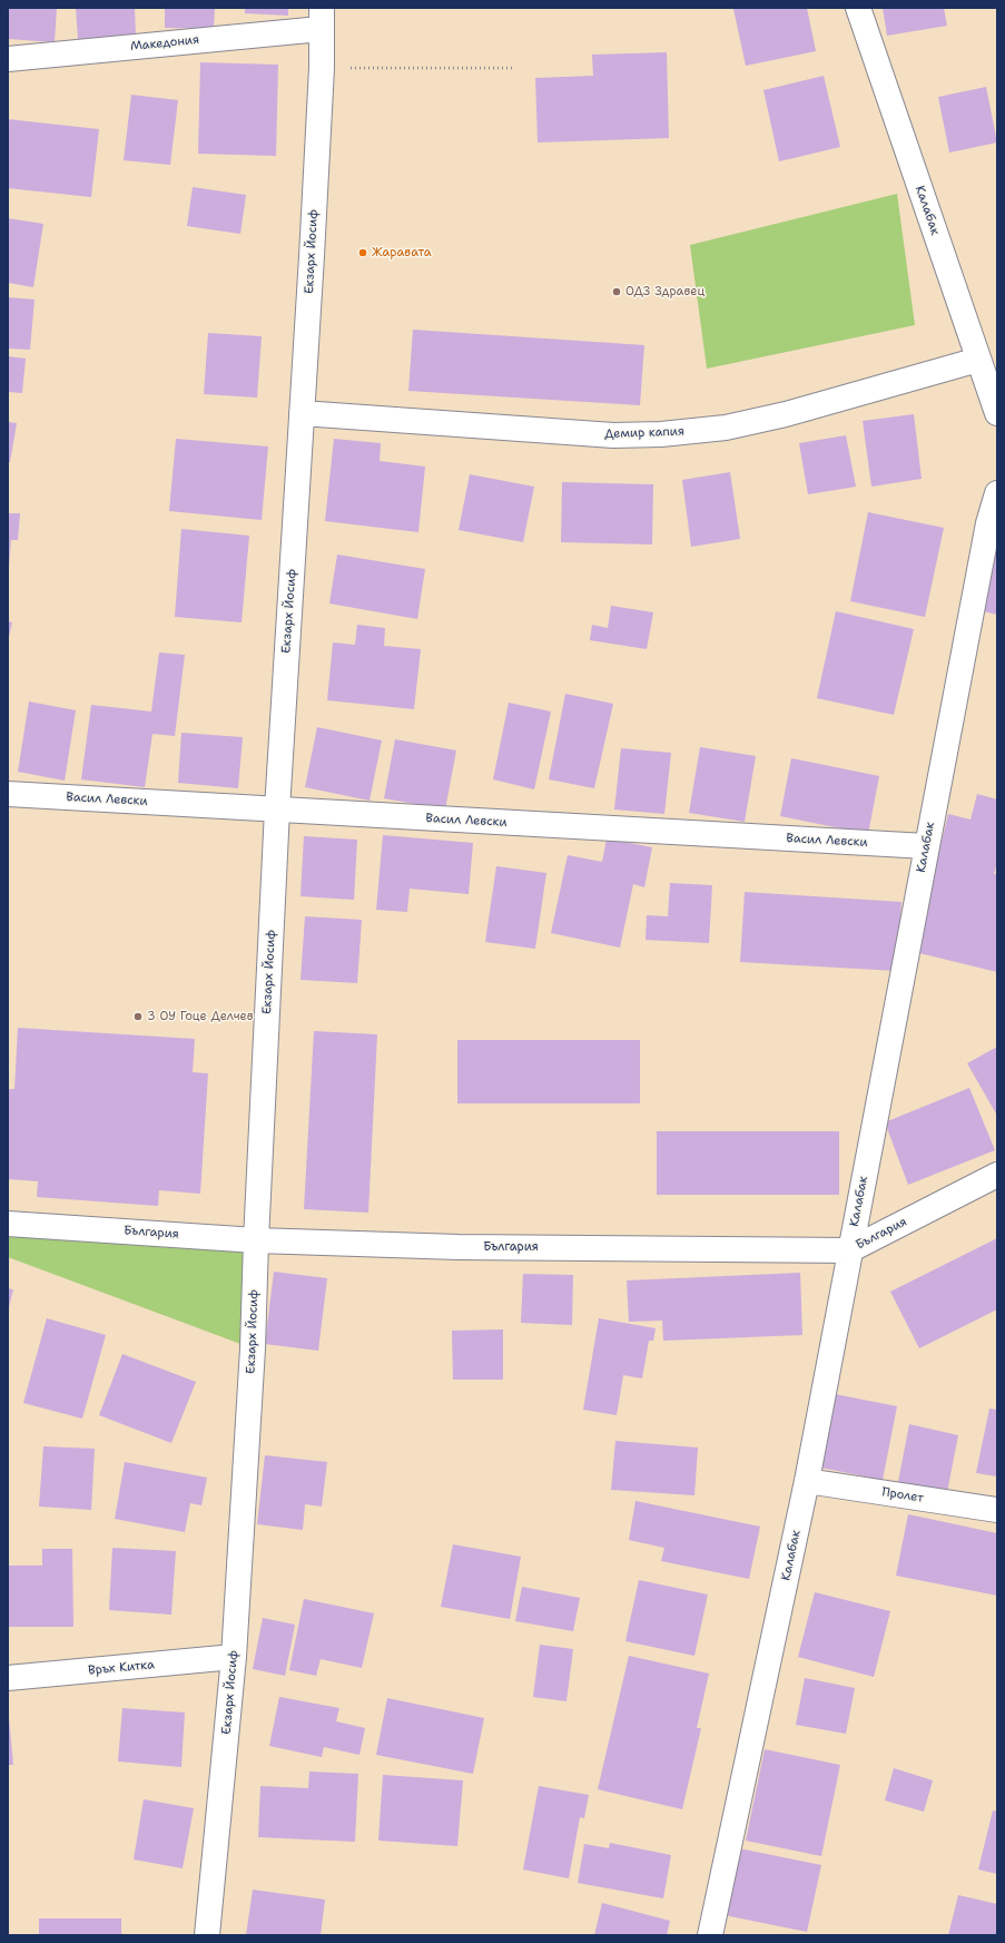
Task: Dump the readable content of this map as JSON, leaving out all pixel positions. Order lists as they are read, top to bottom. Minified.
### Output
{"streets":{"street":["Македония","Калабак","Екзарх Йосиф","Демир капия","Васил Левски","България","Пролет","Връх Китка"]},"crossings":[["Македония","Екзарх Йосиф"],["Калабак","Демир капия"],["Калабак","Васил Левски"],["Калабак","България"],["Калабак","Пролет"],["Екзарх Йосиф","Демир капия"],["Екзарх Йосиф","Васил Левски"],["Екзарх Йосиф","България"],["Екзарх Йосиф","Връх Китка"]],"places":["Жаравата","ОДЗ Здравец","3 ОУ Гоце Делчев"]}
